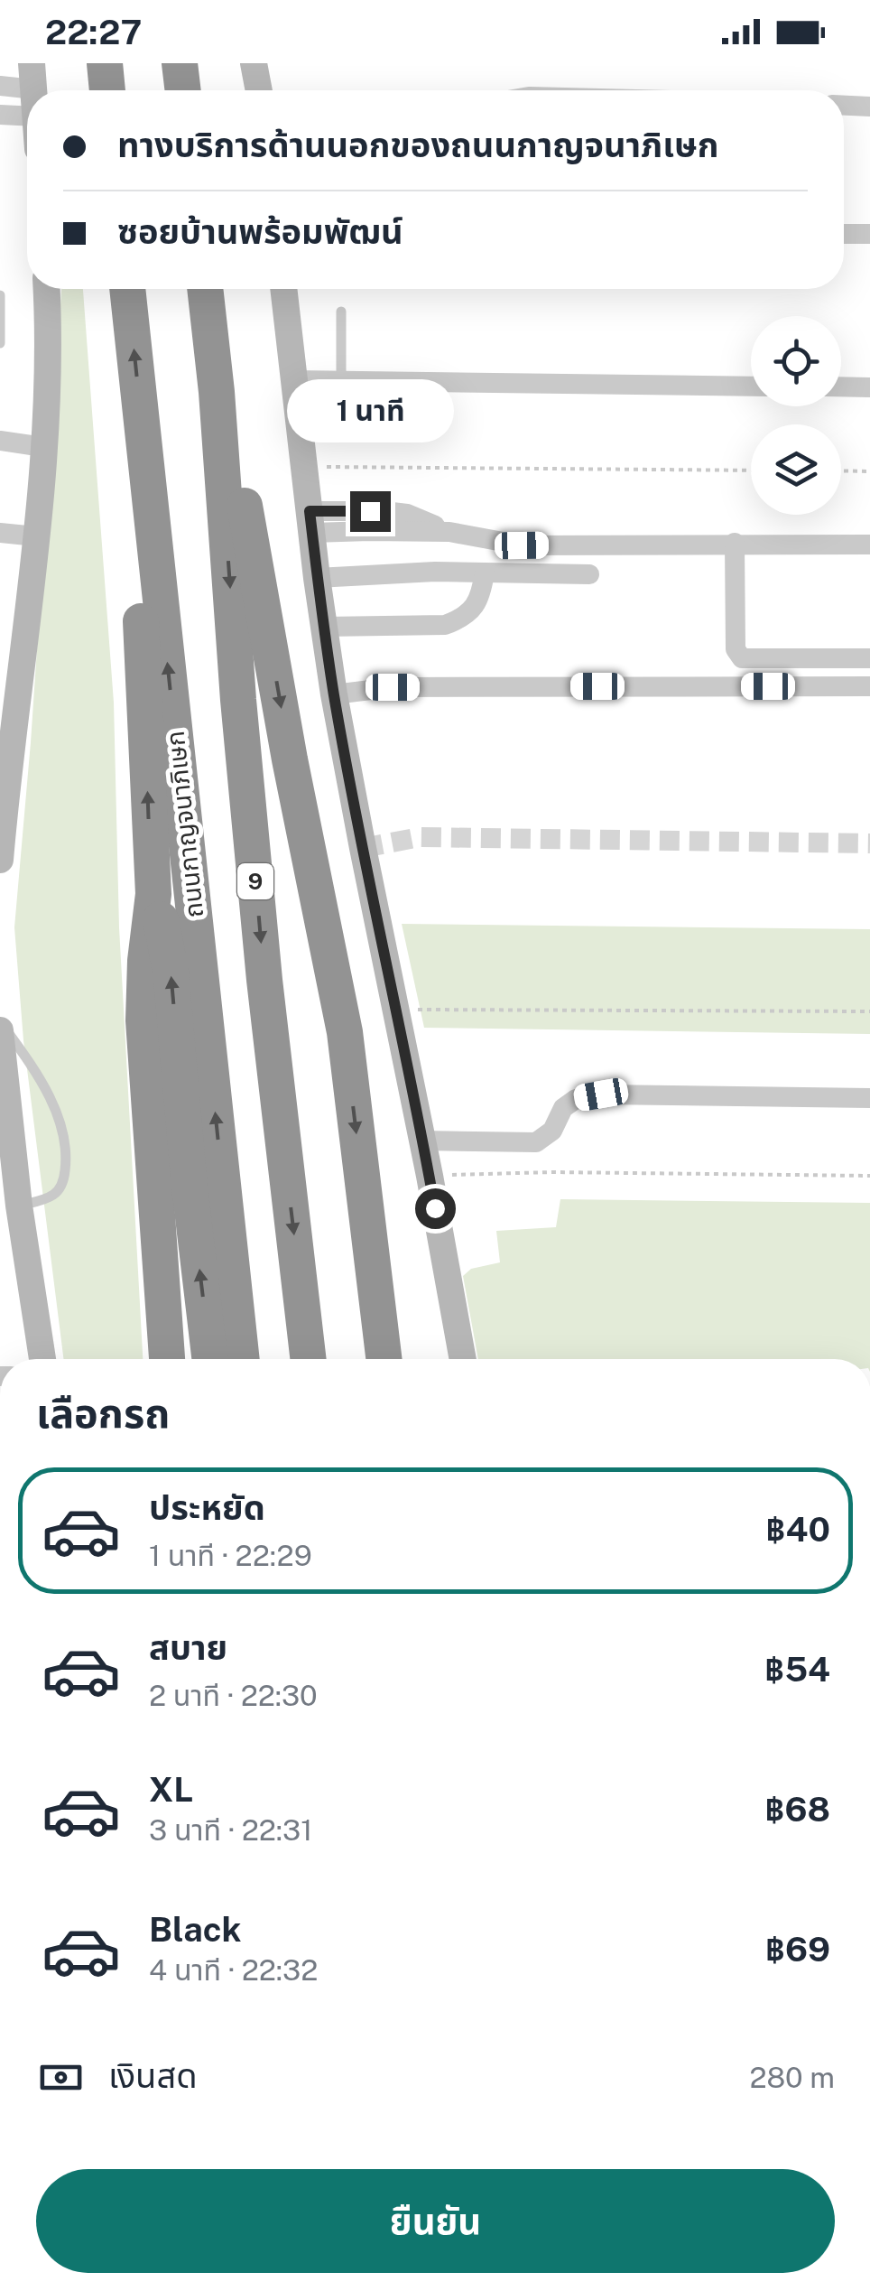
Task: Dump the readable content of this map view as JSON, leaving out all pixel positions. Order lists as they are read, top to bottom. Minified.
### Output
{"streets":{"highway":["ถนนกาญจนาภิเษก","9"]},"page":{"status":"22:27","banner":["ทางบริการด้านนอกของถนนกาญจนาภิเษก","ซอยบ้านพร้อมพัฒน์"],"bubble":"1 นาที","heading":"เลือกรถ","list":[{"name":"ประหยัด","note":"1 นาที · 22:29","value":"฿40"},{"name":"สบาย","note":"2 นาที · 22:30","value":"฿54"},{"name":"XL","note":"3 นาที · 22:31","value":"฿68"},{"name":"Black","note":"4 นาที · 22:32","value":"฿69"}],"pay":["เงินสด","280 m"],"buttons":"ยืนยัน"}}
